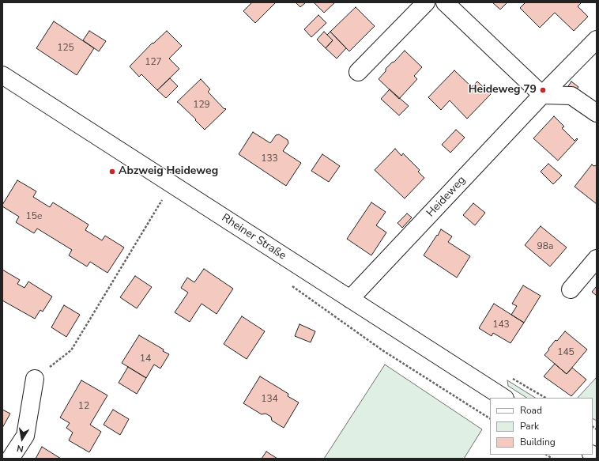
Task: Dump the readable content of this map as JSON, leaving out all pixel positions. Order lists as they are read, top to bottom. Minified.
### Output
{"streets":{"street":["Heideweg","Rheiner Straße"]},"crossings":[["Heideweg","Rheiner Straße"]],"places":["Heideweg 79","Abzweig Heideweg"],"house_numbers":["125","127","129","133","15e","98a","143","145","14","134","12"],"legend":["Road","Park","Building"],"north":"bottom"}
